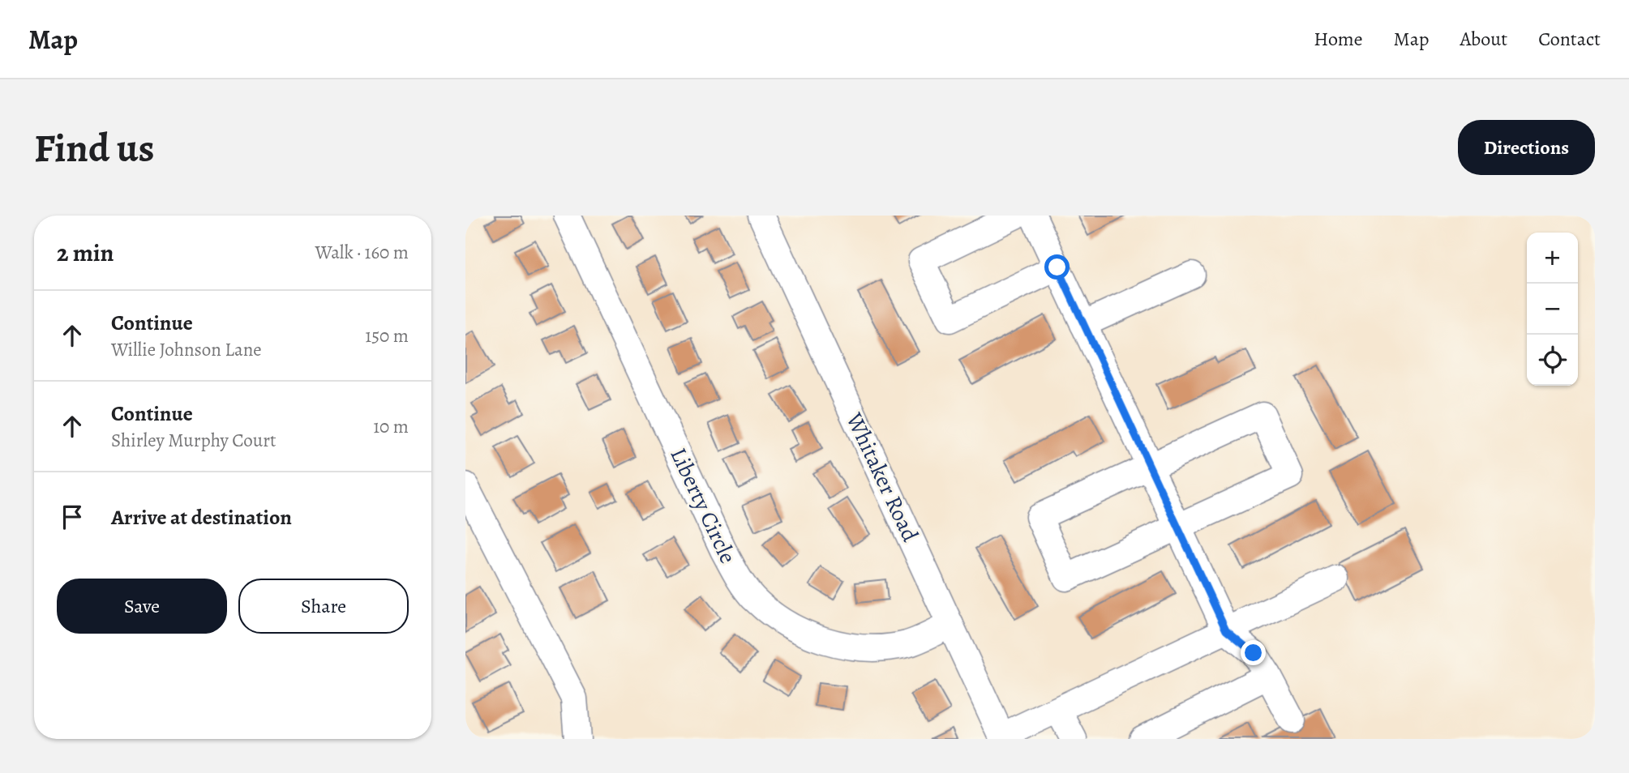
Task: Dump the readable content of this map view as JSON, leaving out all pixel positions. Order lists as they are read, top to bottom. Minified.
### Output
{"streets":{"street":["Whitaker Road","Liberty Circle"]},"crossings":[["Whitaker Road","Liberty Circle"]],"page":{"header":"Map","nav":["Home","Map","About","Contact"],"buttons":["Directions",["Save","Share"]],"title":"Find us","heading":["2 min","Walk · 160 m"],"map_buttons":["+","−"],"list":[["Continue","Willie Johnson Lane","150 m"],["Continue","Shirley Murphy Court","10 m"],"Arrive at destination"]}}
